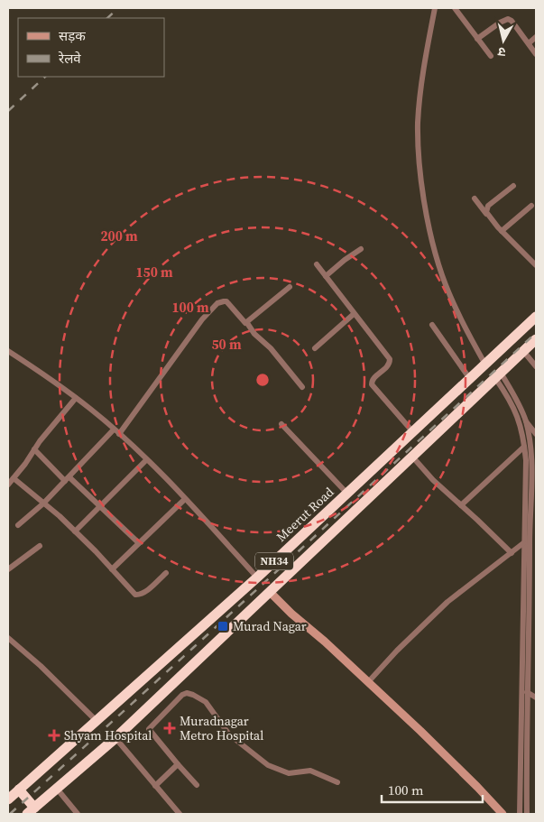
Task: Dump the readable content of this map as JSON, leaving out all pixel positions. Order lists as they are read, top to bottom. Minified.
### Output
{"streets":{"highway":["Meerut Road","NH34"]},"places":{"transit":["Murad Nagar"],"health":["Muradnagar Metro Hospital","Shyam Hospital"]},"legend":["सड़क","रेलवे"],"scale_bar":"100 m","north":"bottom","rings":["200 m","150 m","100 m","50 m"]}
